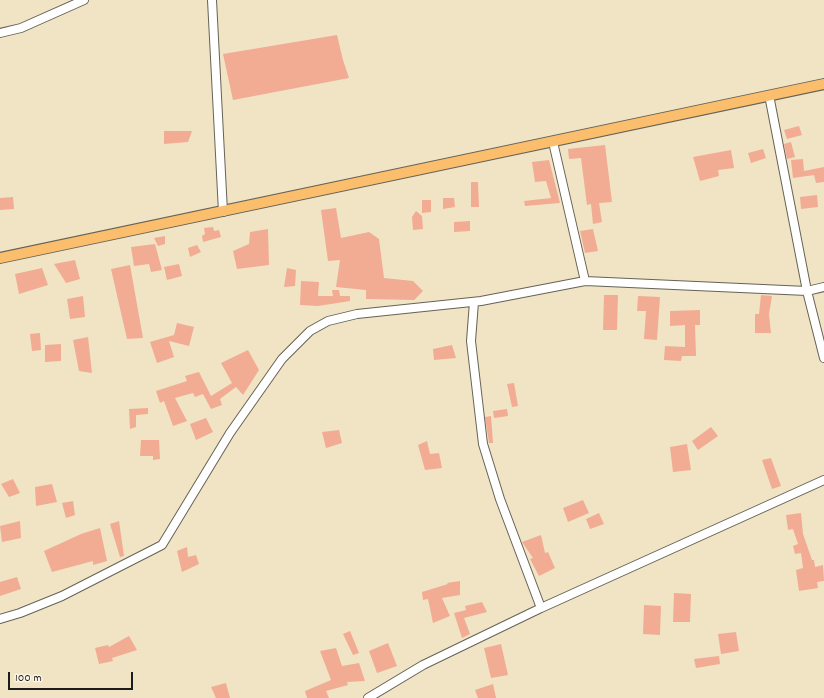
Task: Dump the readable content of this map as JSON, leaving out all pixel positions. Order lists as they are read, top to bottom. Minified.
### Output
{"scale_bar":"100 m"}
